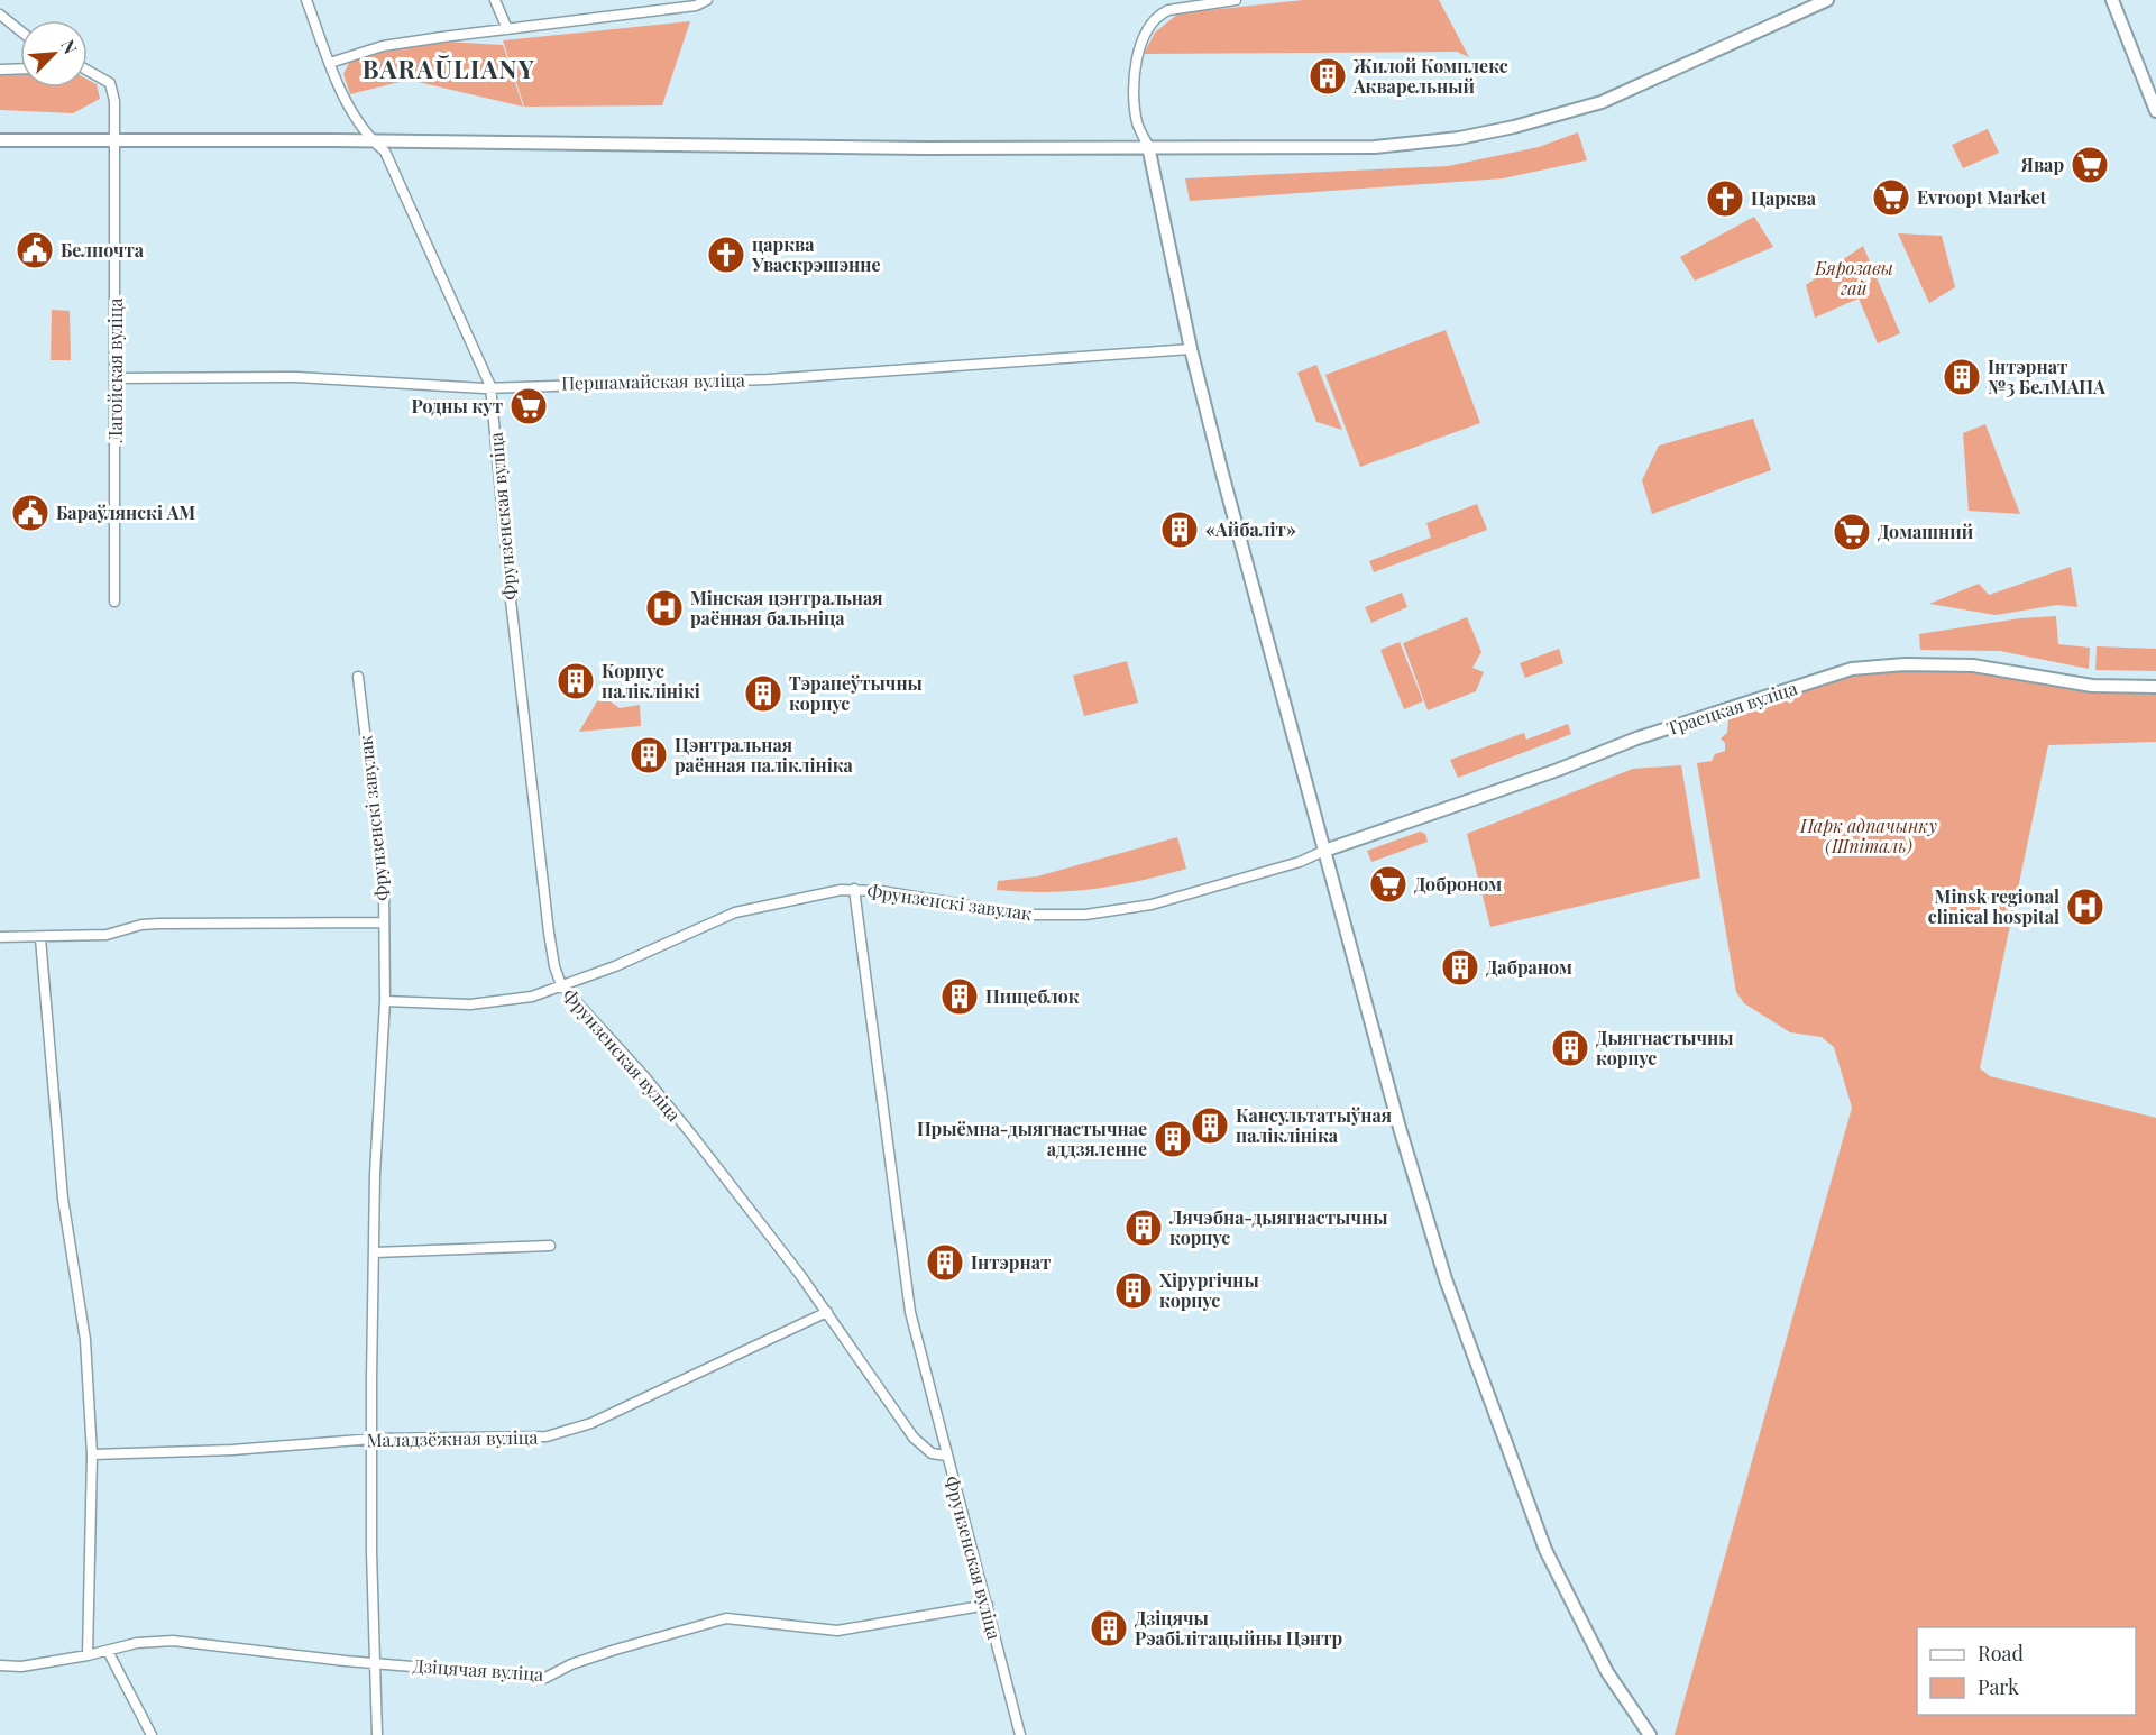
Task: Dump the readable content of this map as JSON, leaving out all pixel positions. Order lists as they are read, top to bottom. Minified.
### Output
{"streets":{"main road":["Траецкая вуліца"],"street":["Лагойская вуліца","Першамайская вуліца","Фрунзенская вуліца","Фрунзенскі завулак","Маладзёжная вуліца","Дзіцячая вуліца"]},"crossings":[["Лагойская вуліца","Першамайская вуліца"],["Першамайская вуліца","Фрунзенская вуліца"],["Фрунзенская вуліца","Фрунзенскі завулак"],["Фрунзенская вуліца","Маладзёжная вуліца"],["Фрунзенская вуліца","Дзіцячая вуліца"],["Траецкая вуліца","Фрунзенскі завулак"],["Фрунзенскі завулак","Маладзёжная вуліца"],["Фрунзенскі завулак","Дзіцячая вуліца"]],"districts":["BARAŬLIANY"],"parks":["Бярозавы гай","Парк адпачынку (Шпіталь)"],"places":{"building":["Жилой Комплекс Акварельный","Інтэрнат №3 БелМАПА","«Айбаліт»","Корпус паліклінікі","Тэрапеўтычны корпус","Цэнтральная раённая паліклініка","Дабраном","Пищеблок","Дыягнастычны корпус","Кансультатыўная паліклініка","Прыёмна-дыягнастычнае аддзяленне","Лячэбна-дыягнастычны корпус","Інтэрнат","Хірургічны корпус","Дзіцячы Рэабілітацыйны Цэнтр"],"supermarket":["Явар","Evroopt Market","Родны кут","Домашний","Доброном"],"church":["Царква","царква Уваскрэшэнне"],"public building":["Белпочта","Бараўлянскі АМ"],"hospital":["Мінская цэнтральная раённая бальніца","Minsk regional clinical hospital"]},"legend":["Road","Park"],"north":"top right"}
